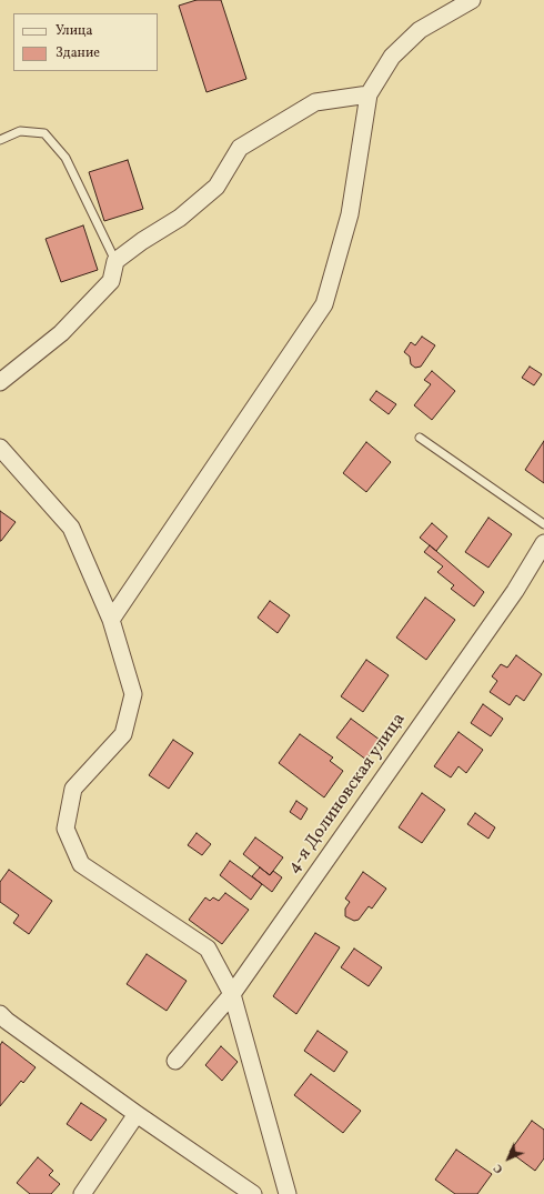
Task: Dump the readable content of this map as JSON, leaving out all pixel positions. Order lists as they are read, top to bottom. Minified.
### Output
{"streets":{"street":["4-я Долиновская улица"]},"legend":["Улица","Здание"],"north":"bottom left"}
